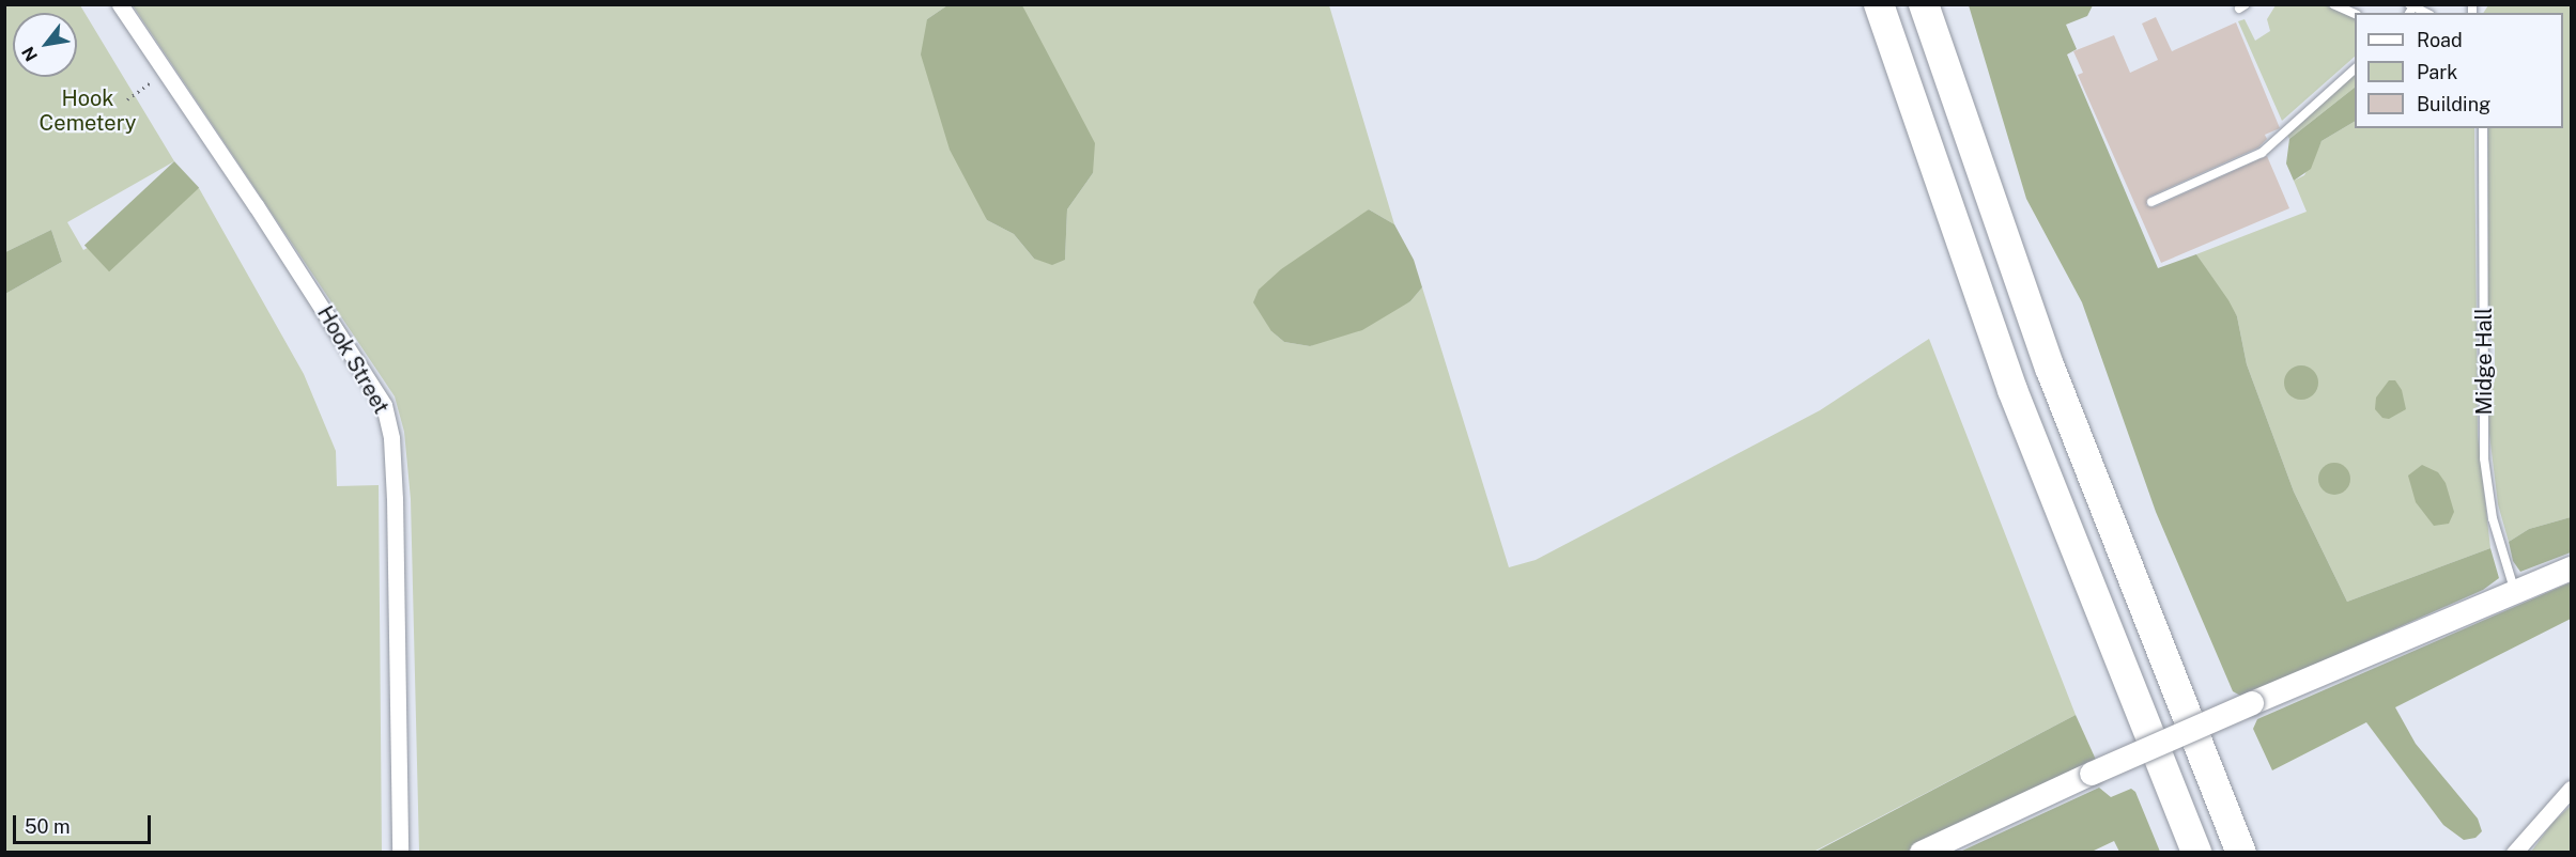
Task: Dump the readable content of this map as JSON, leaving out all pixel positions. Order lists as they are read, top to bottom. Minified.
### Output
{"streets":{"street":["Hook Street"],"lane":["Midge Hall"]},"parks":["Hook Cemetery"],"legend":["Road","Park","Building"],"scale_bar":"50 m","north":"bottom left"}
